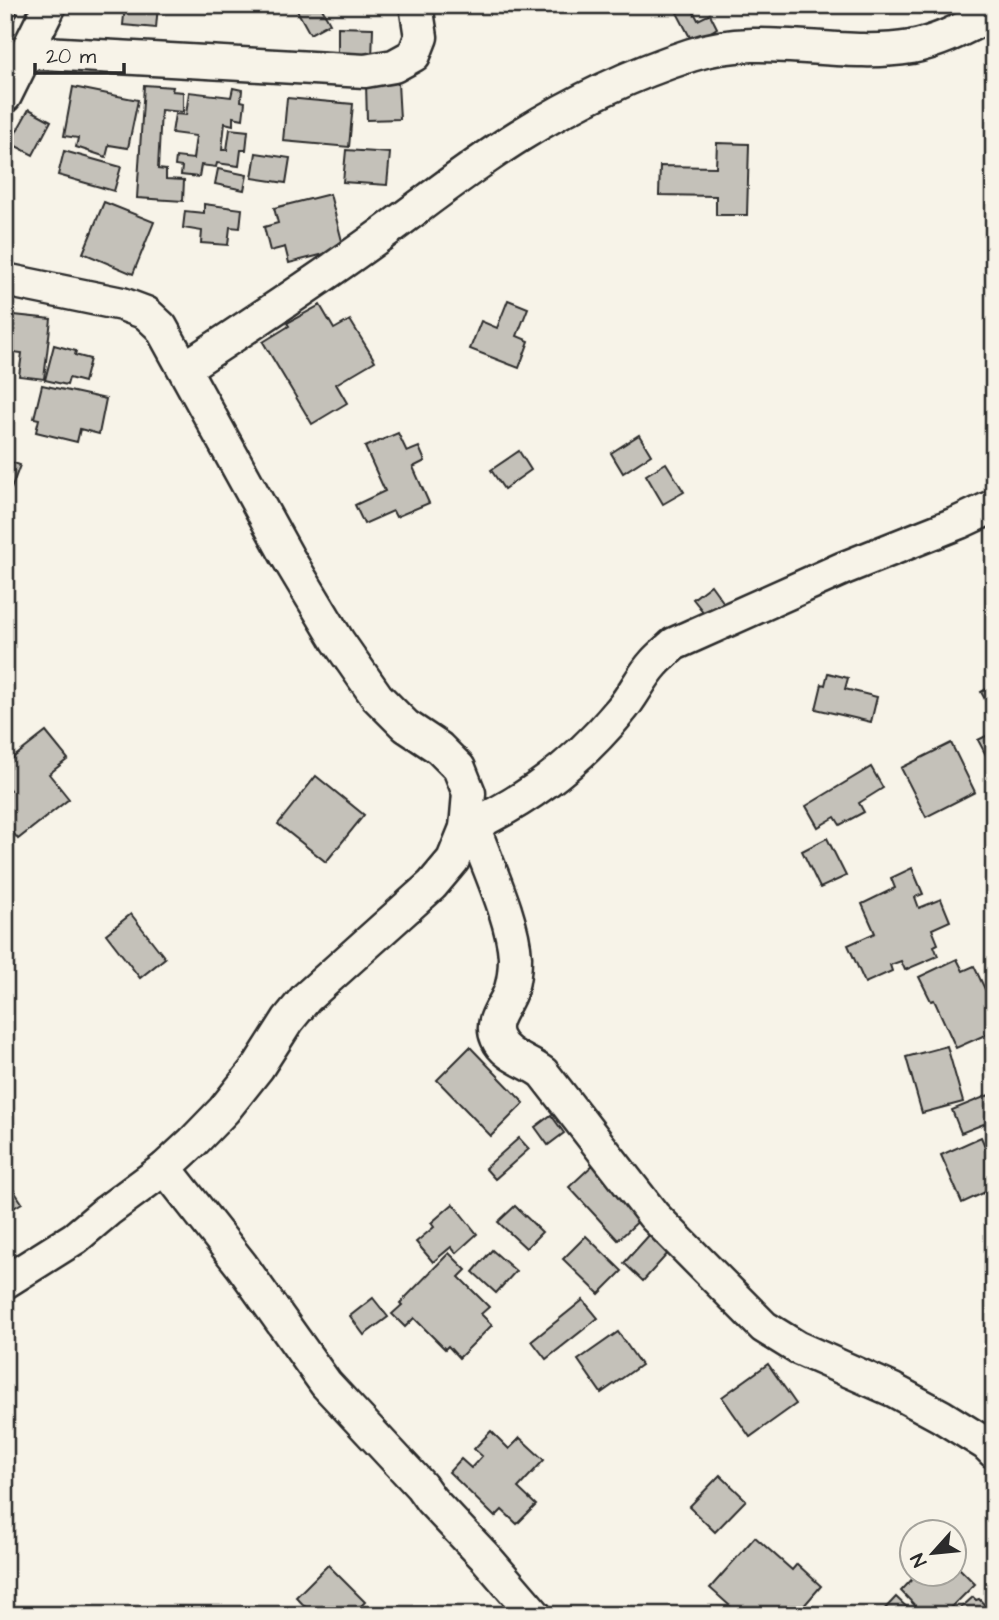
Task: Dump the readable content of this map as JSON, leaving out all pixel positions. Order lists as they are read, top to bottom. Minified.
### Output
{"scale_bar":"20 m","north":"bottom left"}
